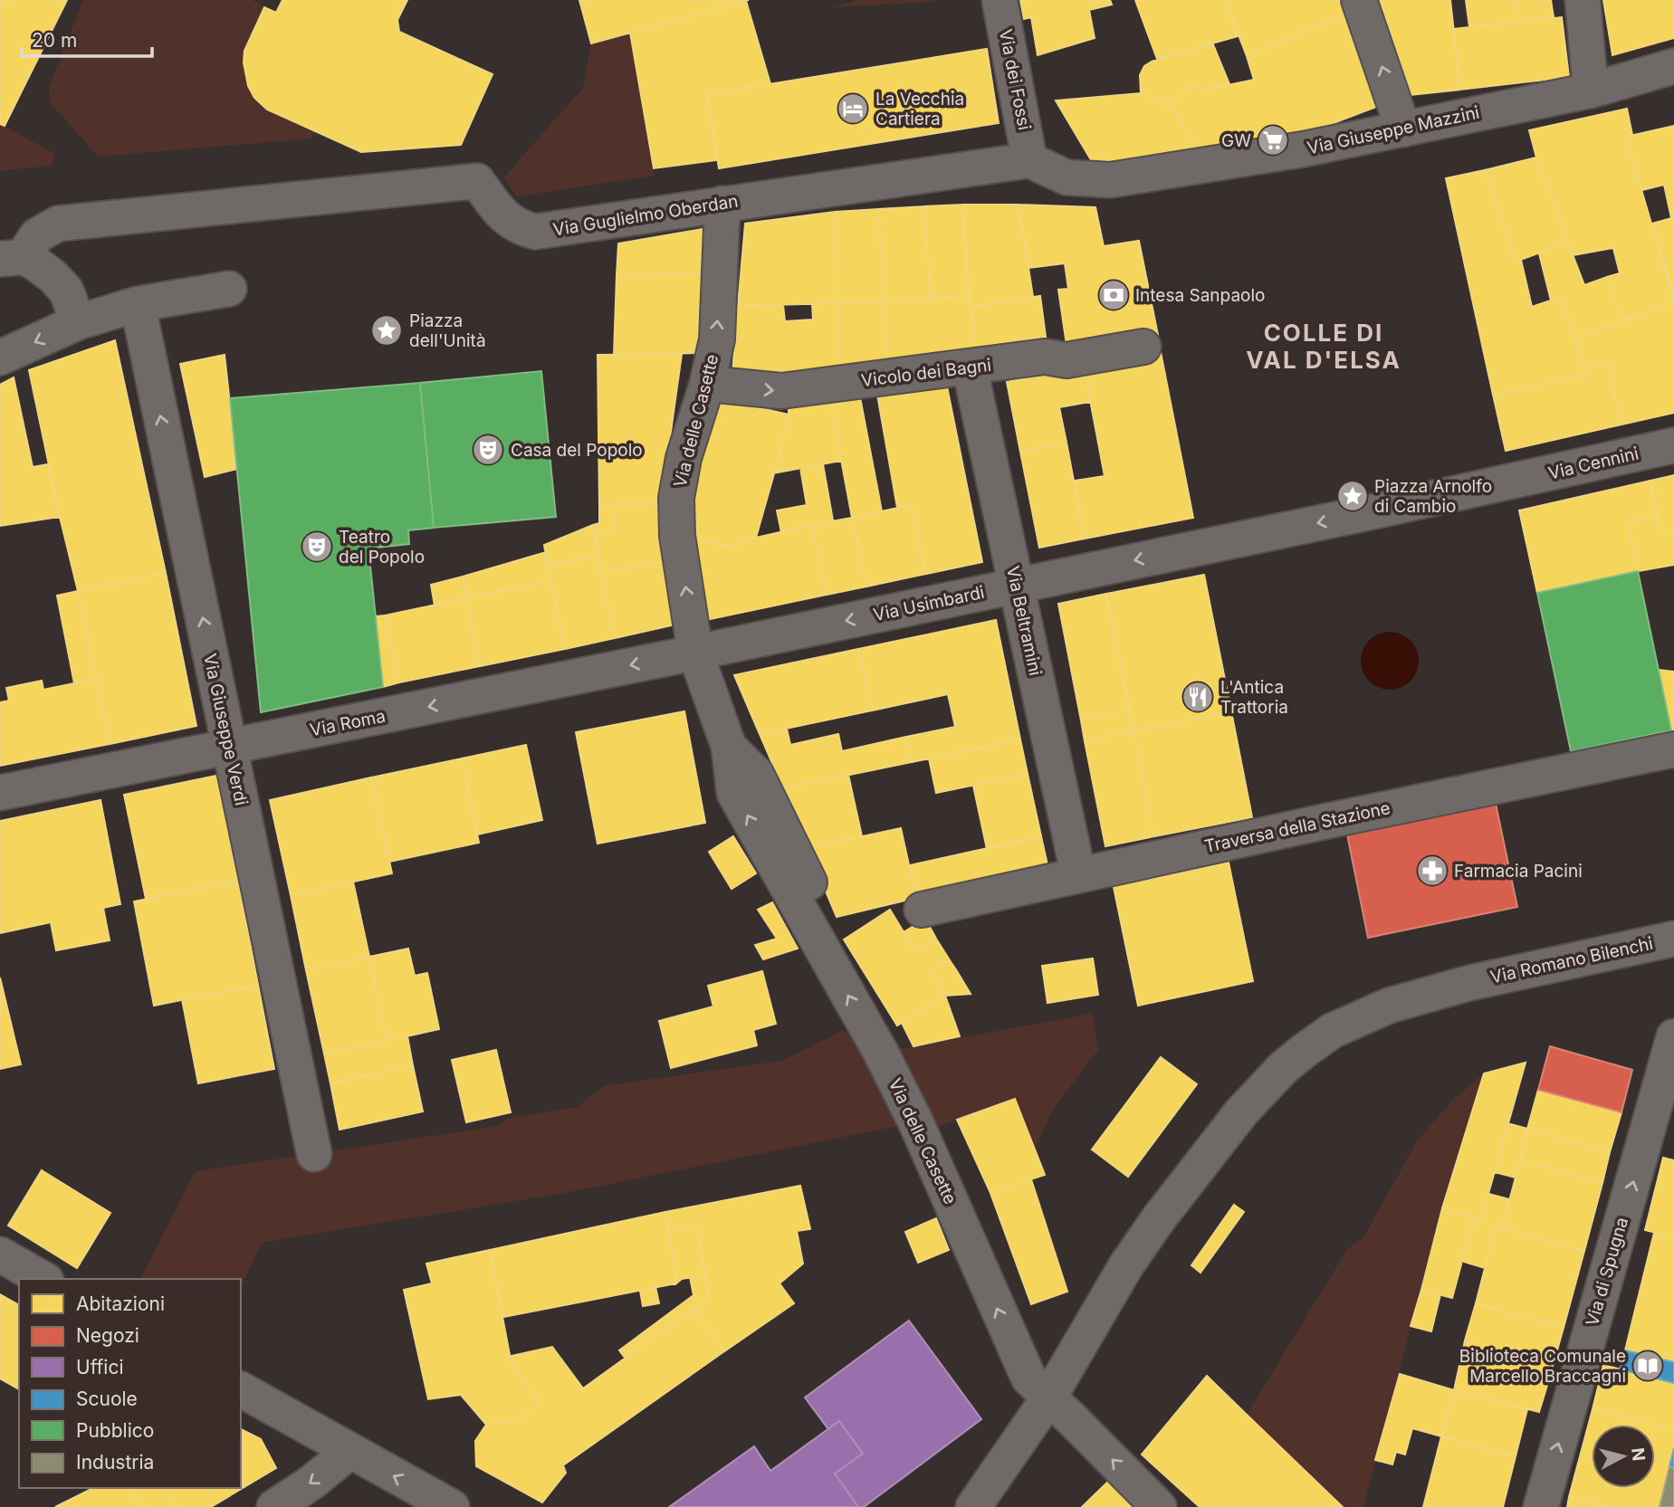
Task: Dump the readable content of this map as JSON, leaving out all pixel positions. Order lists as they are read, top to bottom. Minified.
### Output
{"streets":{"street":["Via dei Fossi","Via Giuseppe Mazzini","Via Guglielmo Oberdan","Vicolo dei Bagni","Via delle Casette","Via Cennini","Via Usimbardi","Via Beltramini","Via Roma","Via Giuseppe Verdi","Traversa della Stazione","Via Romano Bilenchi","Via di Spugna"]},"crossings":[["Via dei Fossi","Via Giuseppe Mazzini"],["Via dei Fossi","Via Guglielmo Oberdan"],["Via Giuseppe Mazzini","Via Guglielmo Oberdan"],["Via Guglielmo Oberdan","Via delle Casette"],["Vicolo dei Bagni","Via delle Casette"],["Vicolo dei Bagni","Via Beltramini"],["Via delle Casette","Via Usimbardi"],["Via delle Casette","Via Roma"],["Via delle Casette","Via Romano Bilenchi"],["Via Cennini","Via Usimbardi"],["Via Usimbardi","Via Beltramini"],["Via Usimbardi","Via Roma"],["Via Beltramini","Traversa della Stazione"],["Via Roma","Via Giuseppe Verdi"]],"one_way":["Vicolo dei Bagni","Via delle Casette","Via Cennini","Via Usimbardi","Via Roma","Via Giuseppe Verdi","Via di Spugna"],"districts":["COLLE DI VAL D'ELSA"],"places":{"hotel":["La Vecchia Cartiera"],"supermarket":["GW"],"bank":["Intesa Sanpaolo"],"place":["Piazza dell'Unità","Piazza Arnolfo di Cambio"],"theatre":["Casa del Popolo","Teatro del Popolo"],"restaurant":["L'Antica Trattoria"],"pharmacy":["Farmacia Pacini"],"library":["Biblioteca Comunale Marcello Braccagni"]},"legend":["Abitazioni","Negozi","Uffici","Scuole","Pubblico","Industria"],"scale_bar":"20 m","north":"right"}
